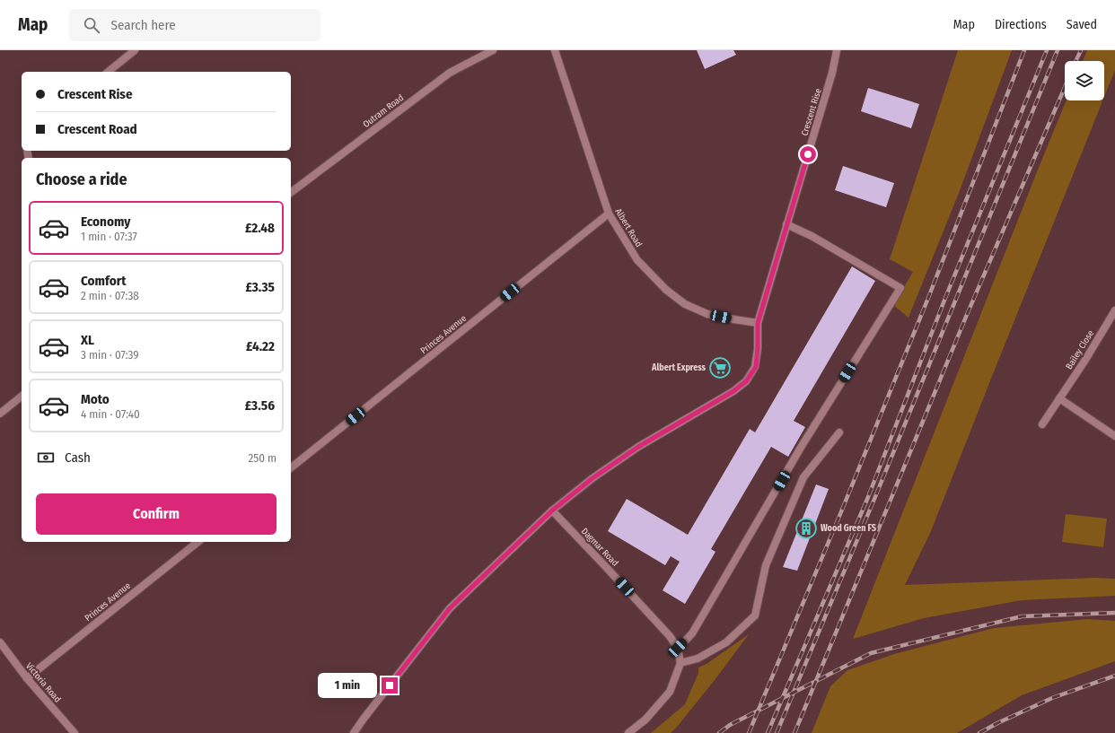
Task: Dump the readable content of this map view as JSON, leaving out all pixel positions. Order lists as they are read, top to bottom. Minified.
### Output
{"streets":{"street":["Outram Road","Crescent Rise","Albert Road","Princes Avenue","Bailey Close","Dagmar Road","Victoria Road"]},"crossings":[["Crescent Rise","Albert Road"],["Crescent Rise","Dagmar Road"],["Albert Road","Princes Avenue"],["Princes Avenue","Victoria Road"]],"places":{"supermarket":["Albert Express"],"building":["Wood Green FS"]},"page":{"header":"Map","search":"Search here","nav":["Map","Directions","Saved"],"banner":["Crescent Rise","Crescent Road"],"heading":"Choose a ride","list":[{"name":"Economy","note":"1 min · 07:37","value":"£2.48"},{"name":"Comfort","note":"2 min · 07:38","value":"£3.35"},{"name":"XL","note":"3 min · 07:39","value":"£4.22"},{"name":"Moto","note":"4 min · 07:40","value":"£3.56"}],"pay":["Cash","250 m"],"buttons":"Confirm","bubble":"1 min"}}
